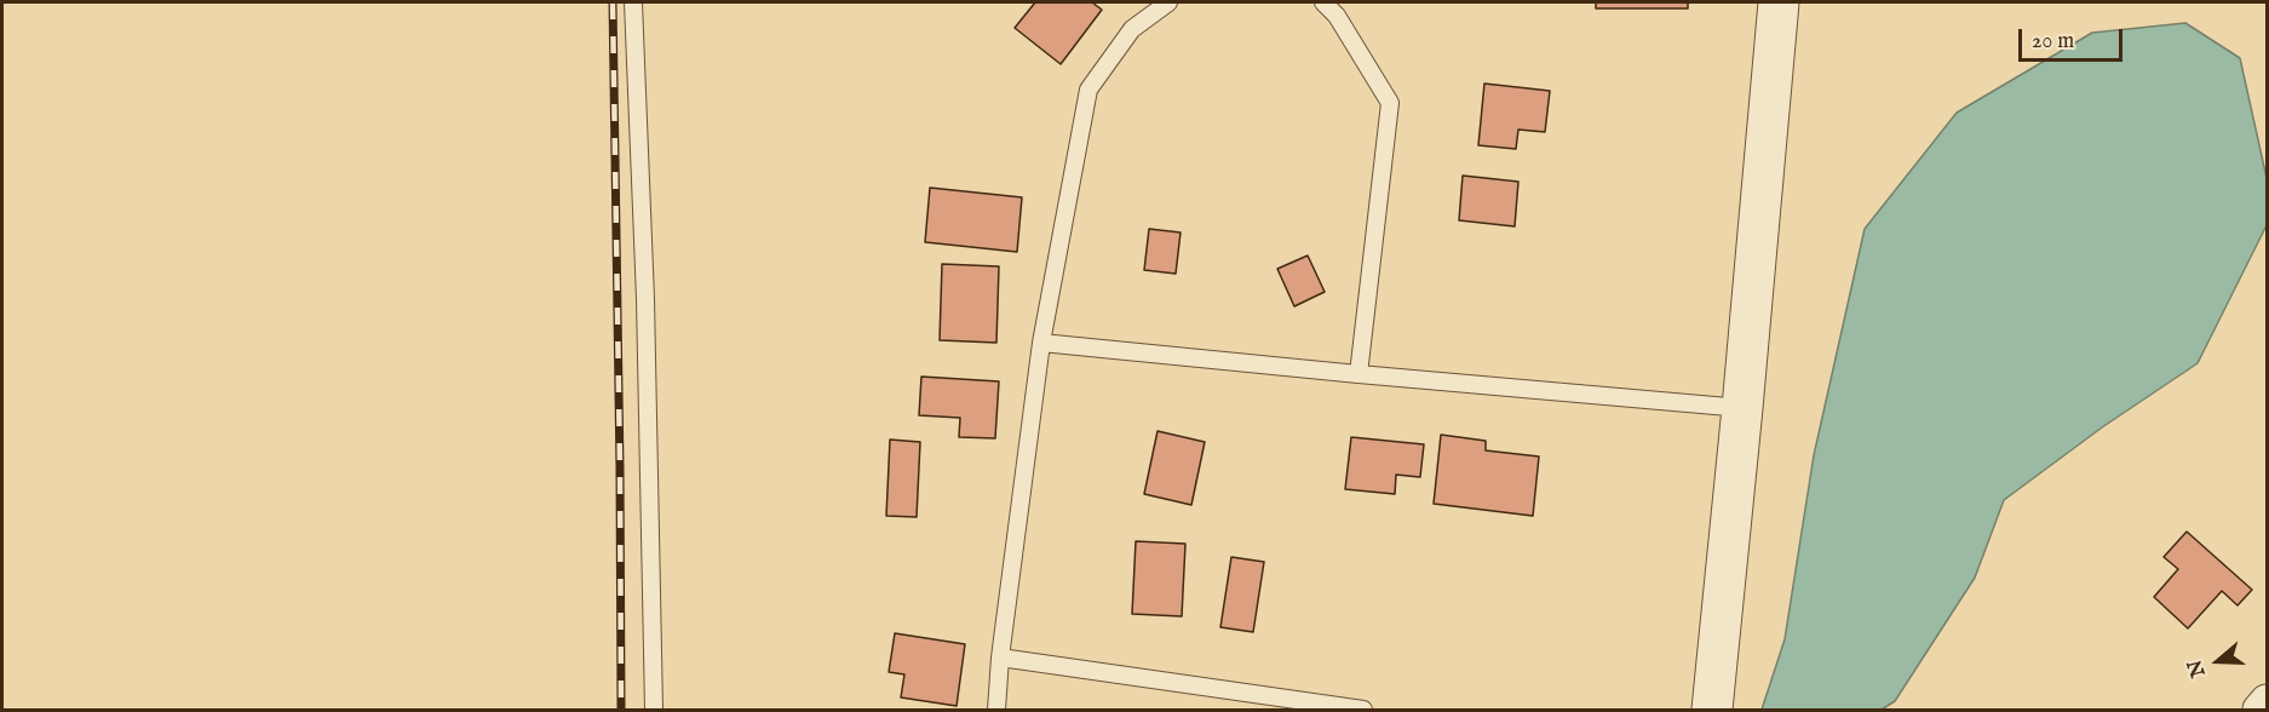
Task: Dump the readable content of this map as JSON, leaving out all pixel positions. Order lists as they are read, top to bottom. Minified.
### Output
{"scale_bar":"20 m","north":"left"}
